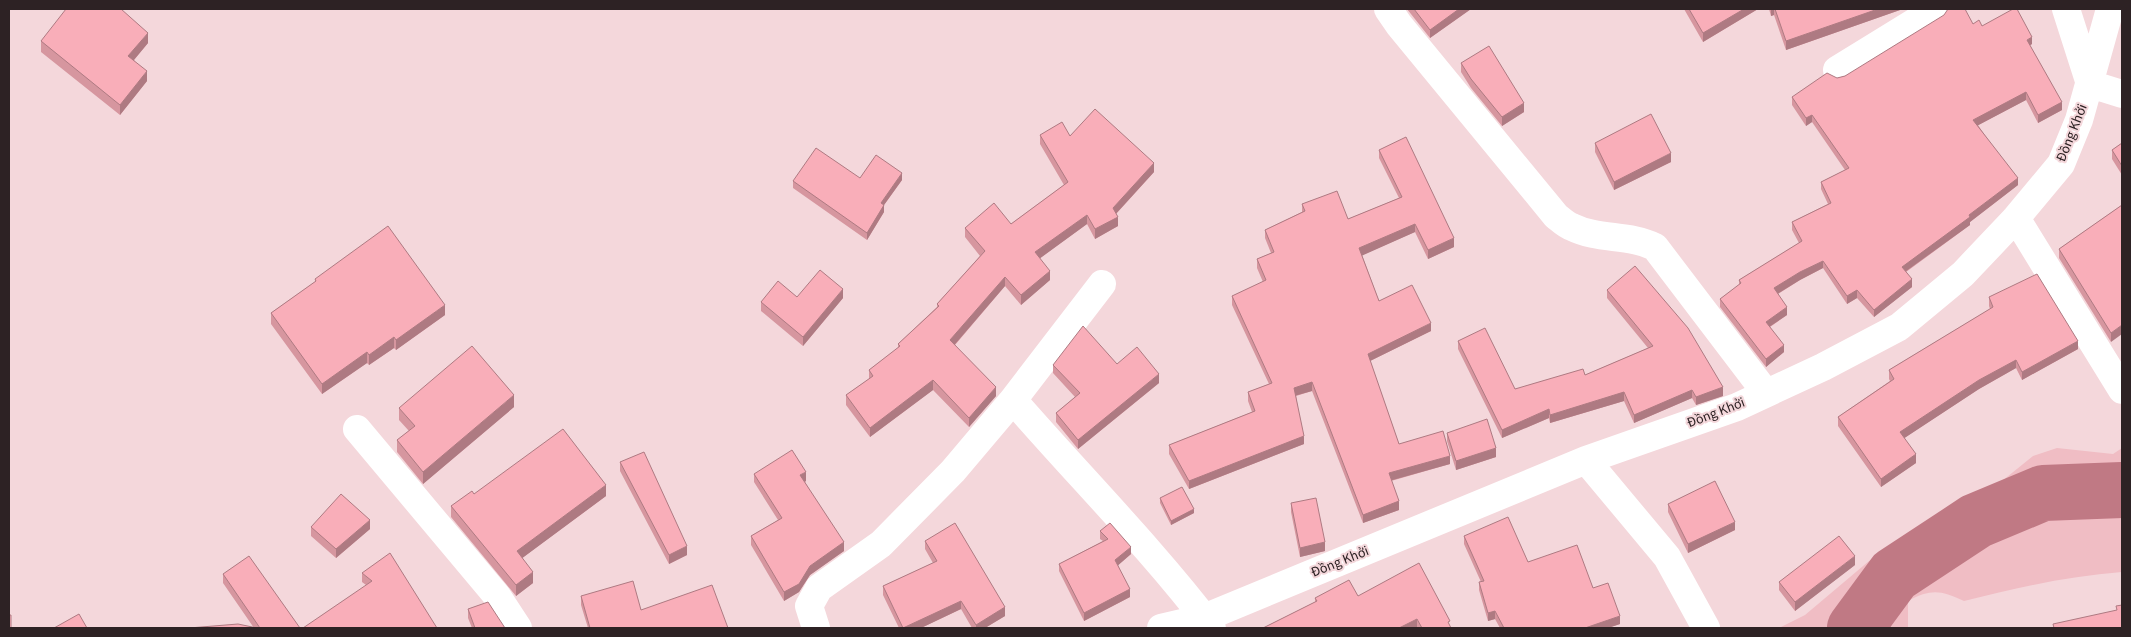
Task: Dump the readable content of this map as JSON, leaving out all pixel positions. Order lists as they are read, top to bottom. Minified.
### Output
{"streets":{"street":["Đồng Khởi"]}}
